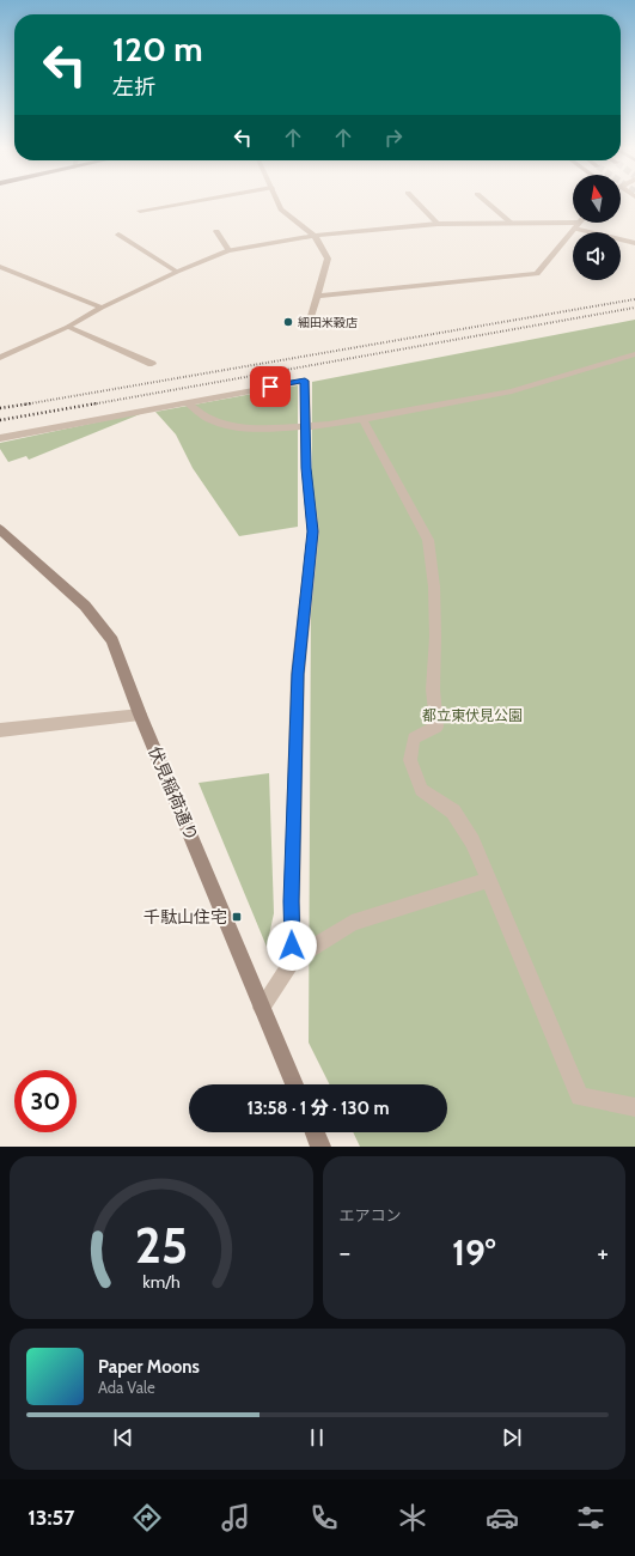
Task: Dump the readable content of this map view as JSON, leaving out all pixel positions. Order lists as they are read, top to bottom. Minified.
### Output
{"streets":{"street":["伏見稲荷通り"]},"parks":["都立東伏見公園"],"places":{"other":["細田米穀店"],"transit":["千駄山住宅"]},"north":"top","page":{"turn":["120 m","左折"],"limit":"30","trip":"13:58 · 1 分 · 130 m","tile":"エアコン","heat":["−","19°","+"],"song":["Paper Moons","Ada Vale"],"tabs":"13:57","gauge":["25","km/h"]}}
